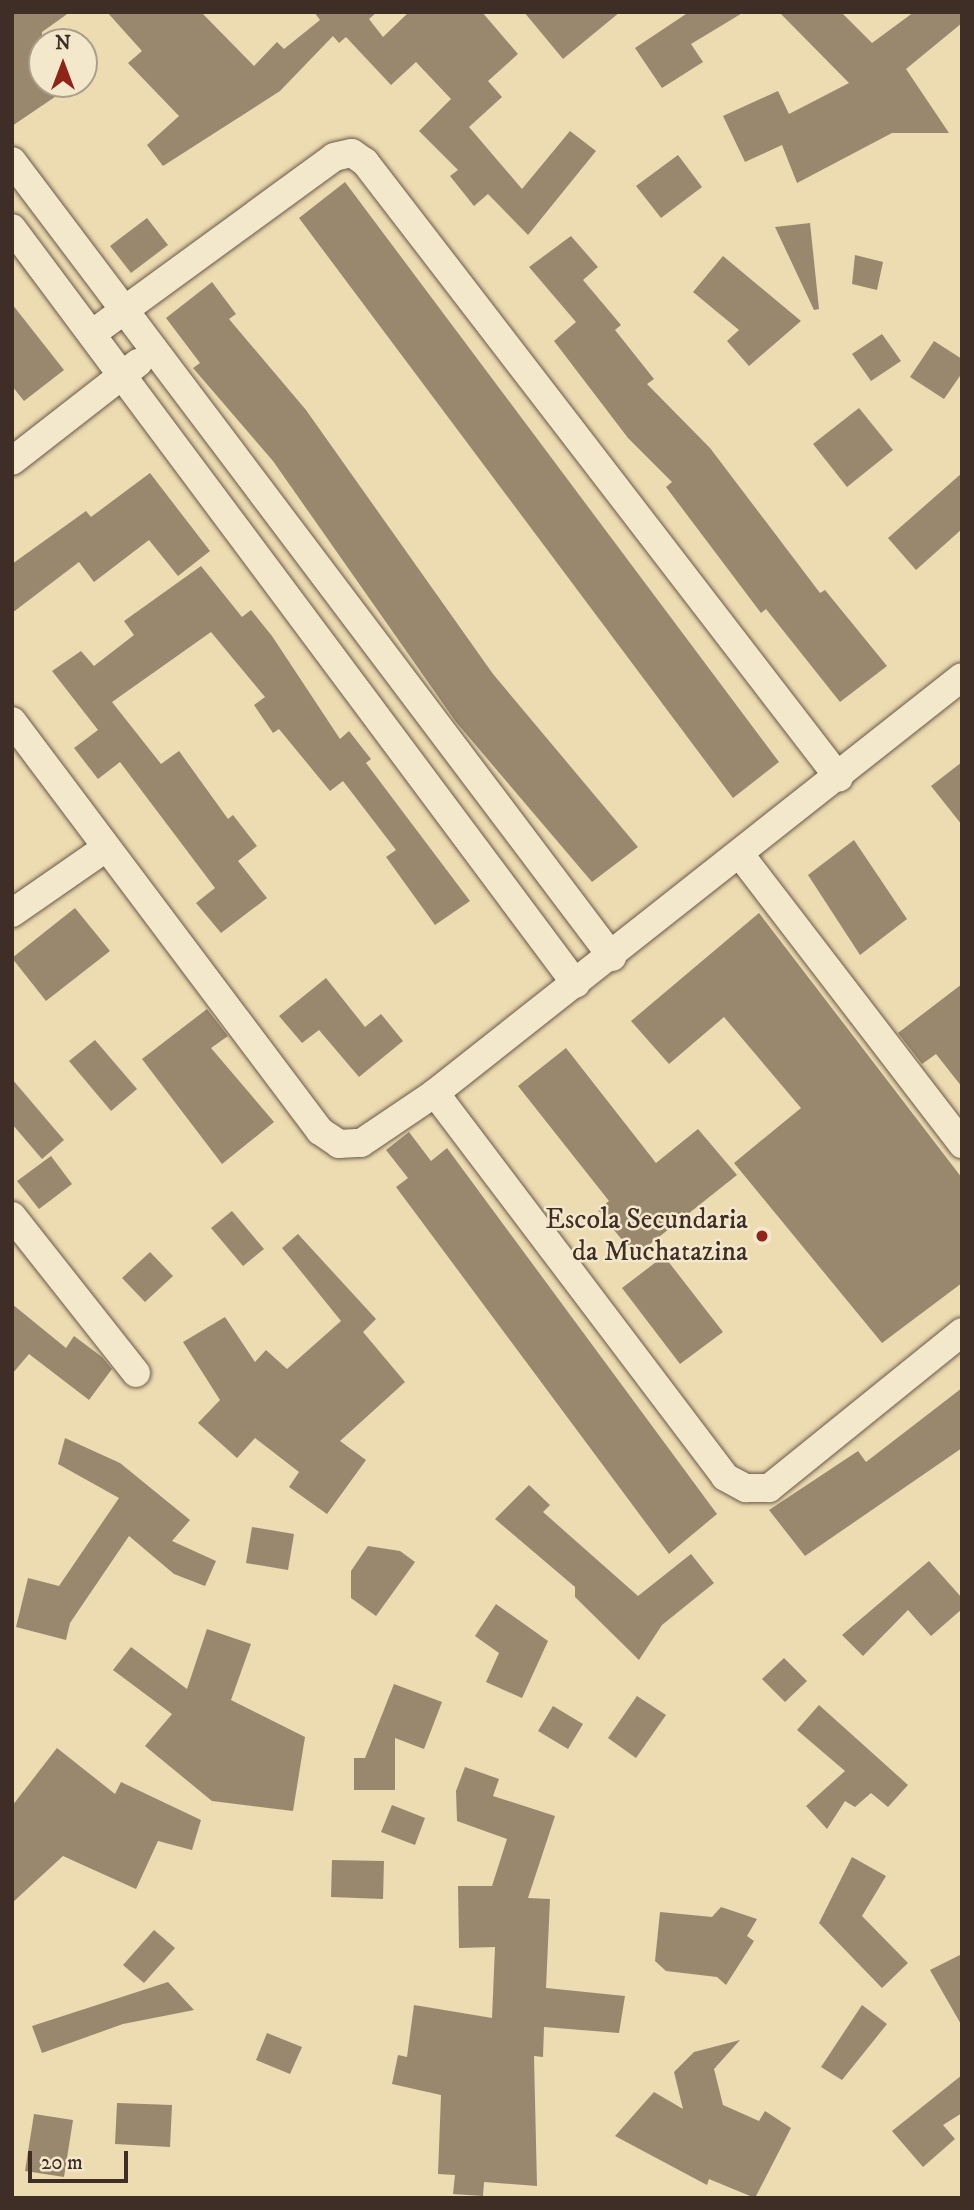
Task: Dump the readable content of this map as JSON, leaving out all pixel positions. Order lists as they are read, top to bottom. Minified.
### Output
{"places":["Escola Secundaria da Muchatazina"],"scale_bar":"20 m","north":"top"}
